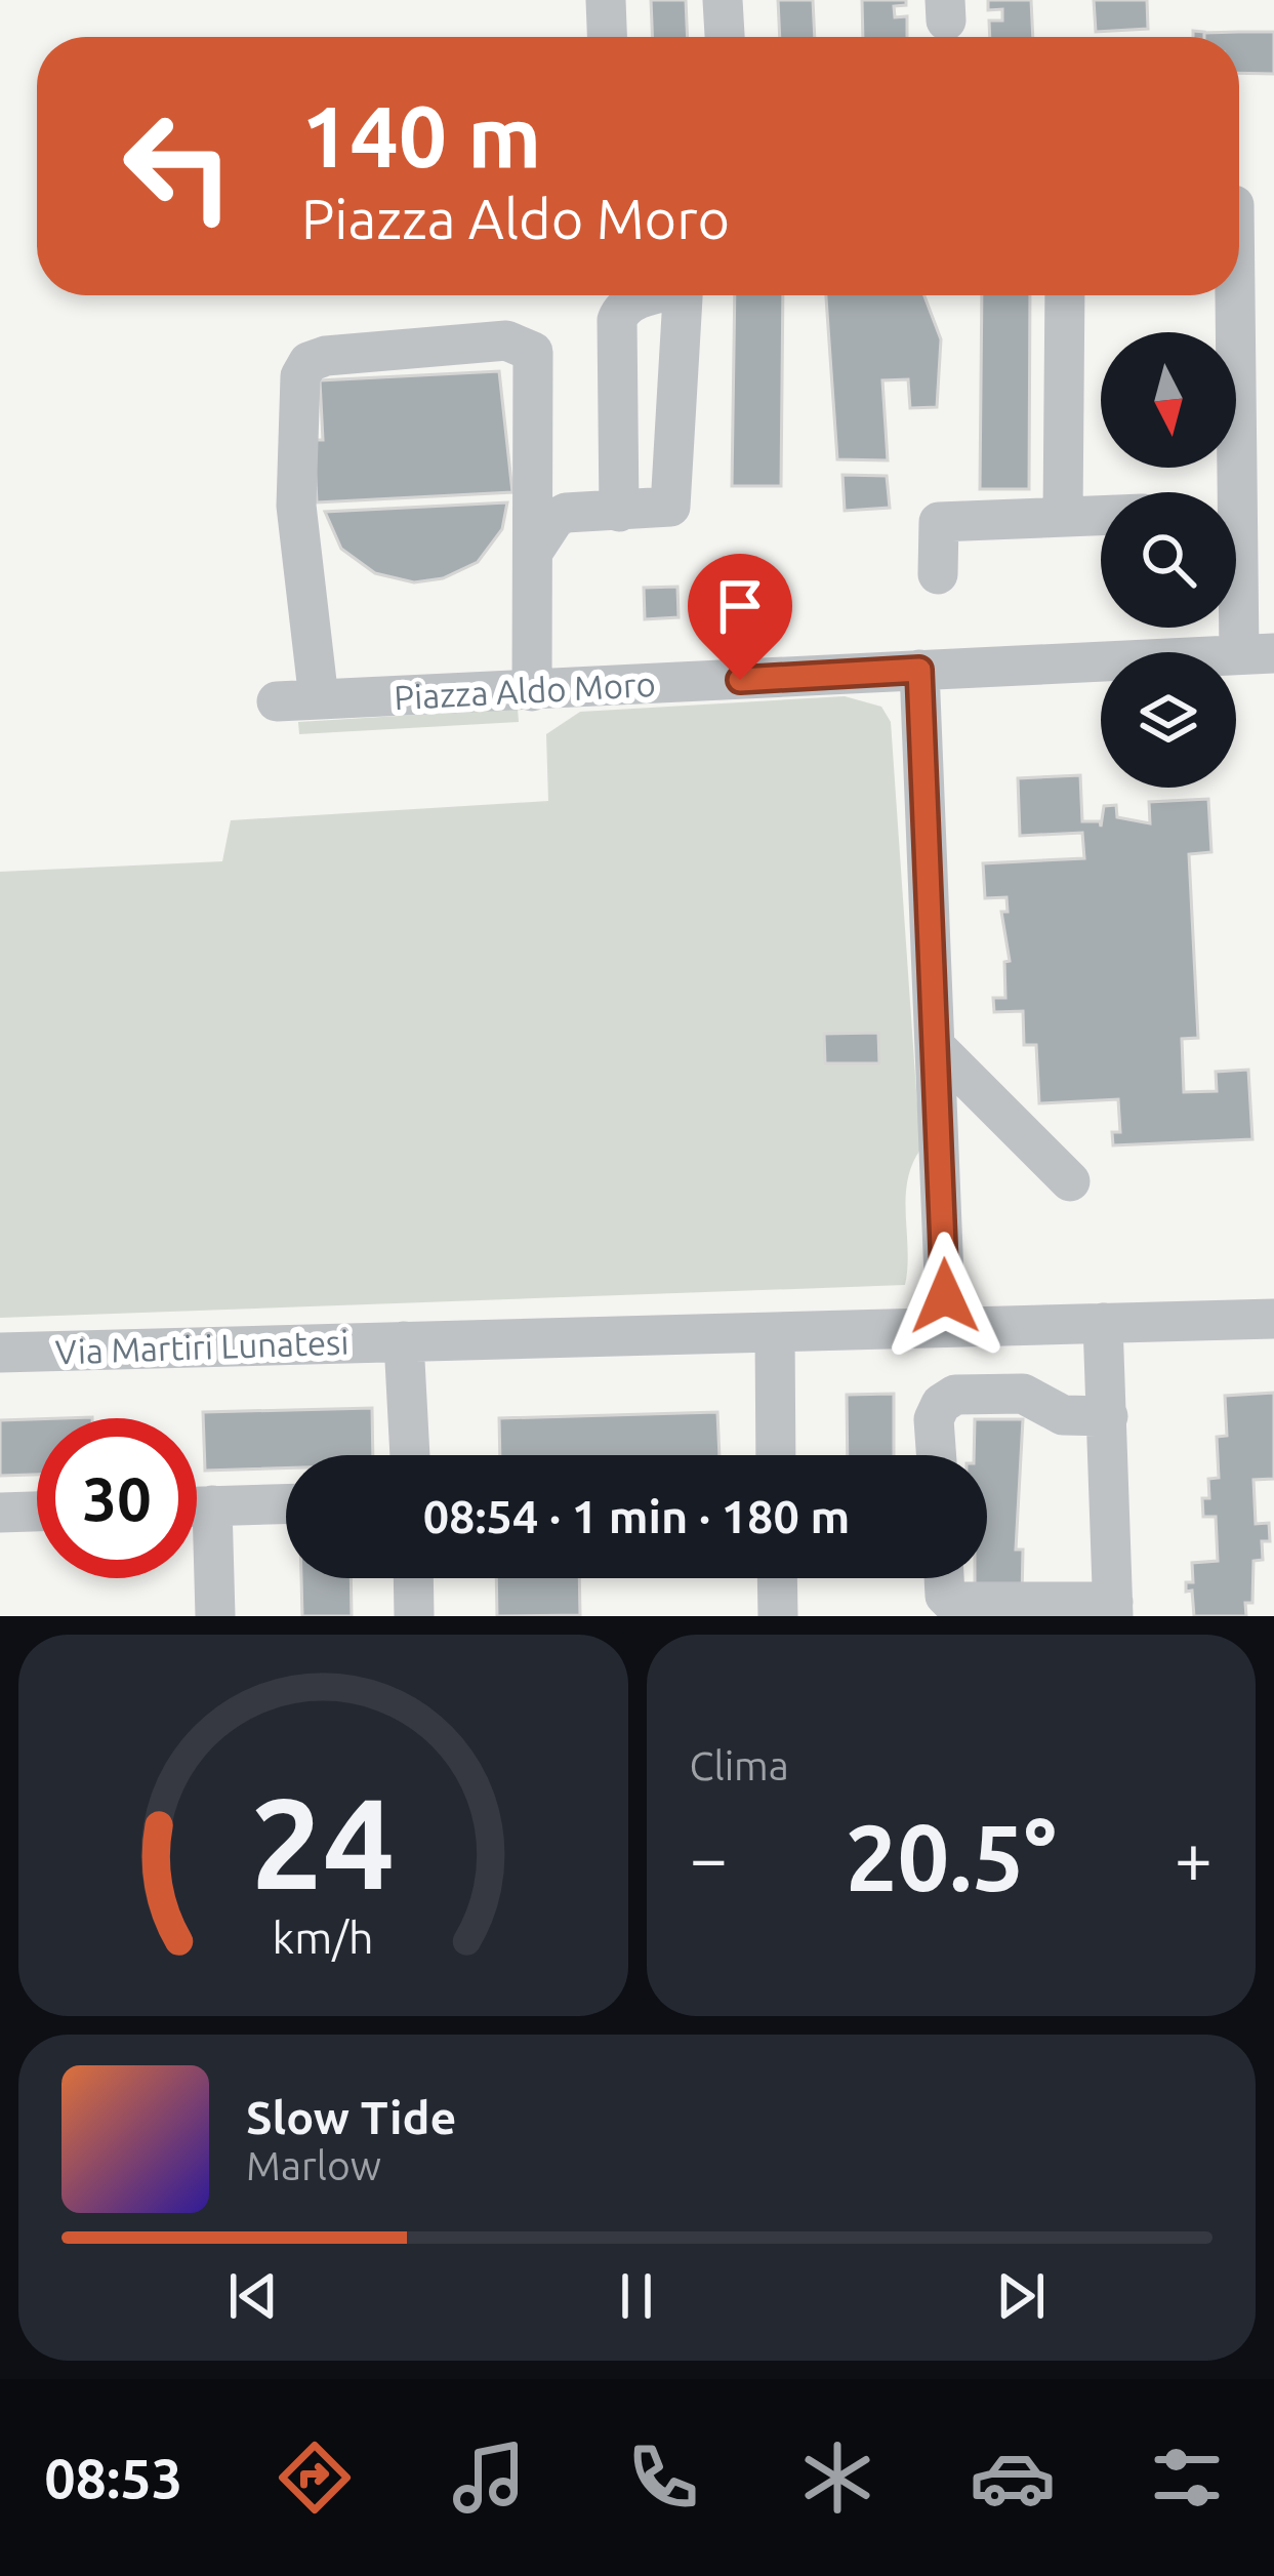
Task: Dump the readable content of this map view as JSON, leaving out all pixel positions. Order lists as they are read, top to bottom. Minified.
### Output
{"streets":{"street":["Piazza Aldo Moro","Via Martiri Lunatesi"]},"north":"bottom","page":{"turn":["140 m","Piazza Aldo Moro"],"limit":"30","trip":"08:54 · 1 min · 180 m","tile":"Clima","heat":["−","20.5°","+"],"song":["Slow Tide","Marlow"],"tabs":"08:53","gauge":["24","km/h"]}}
